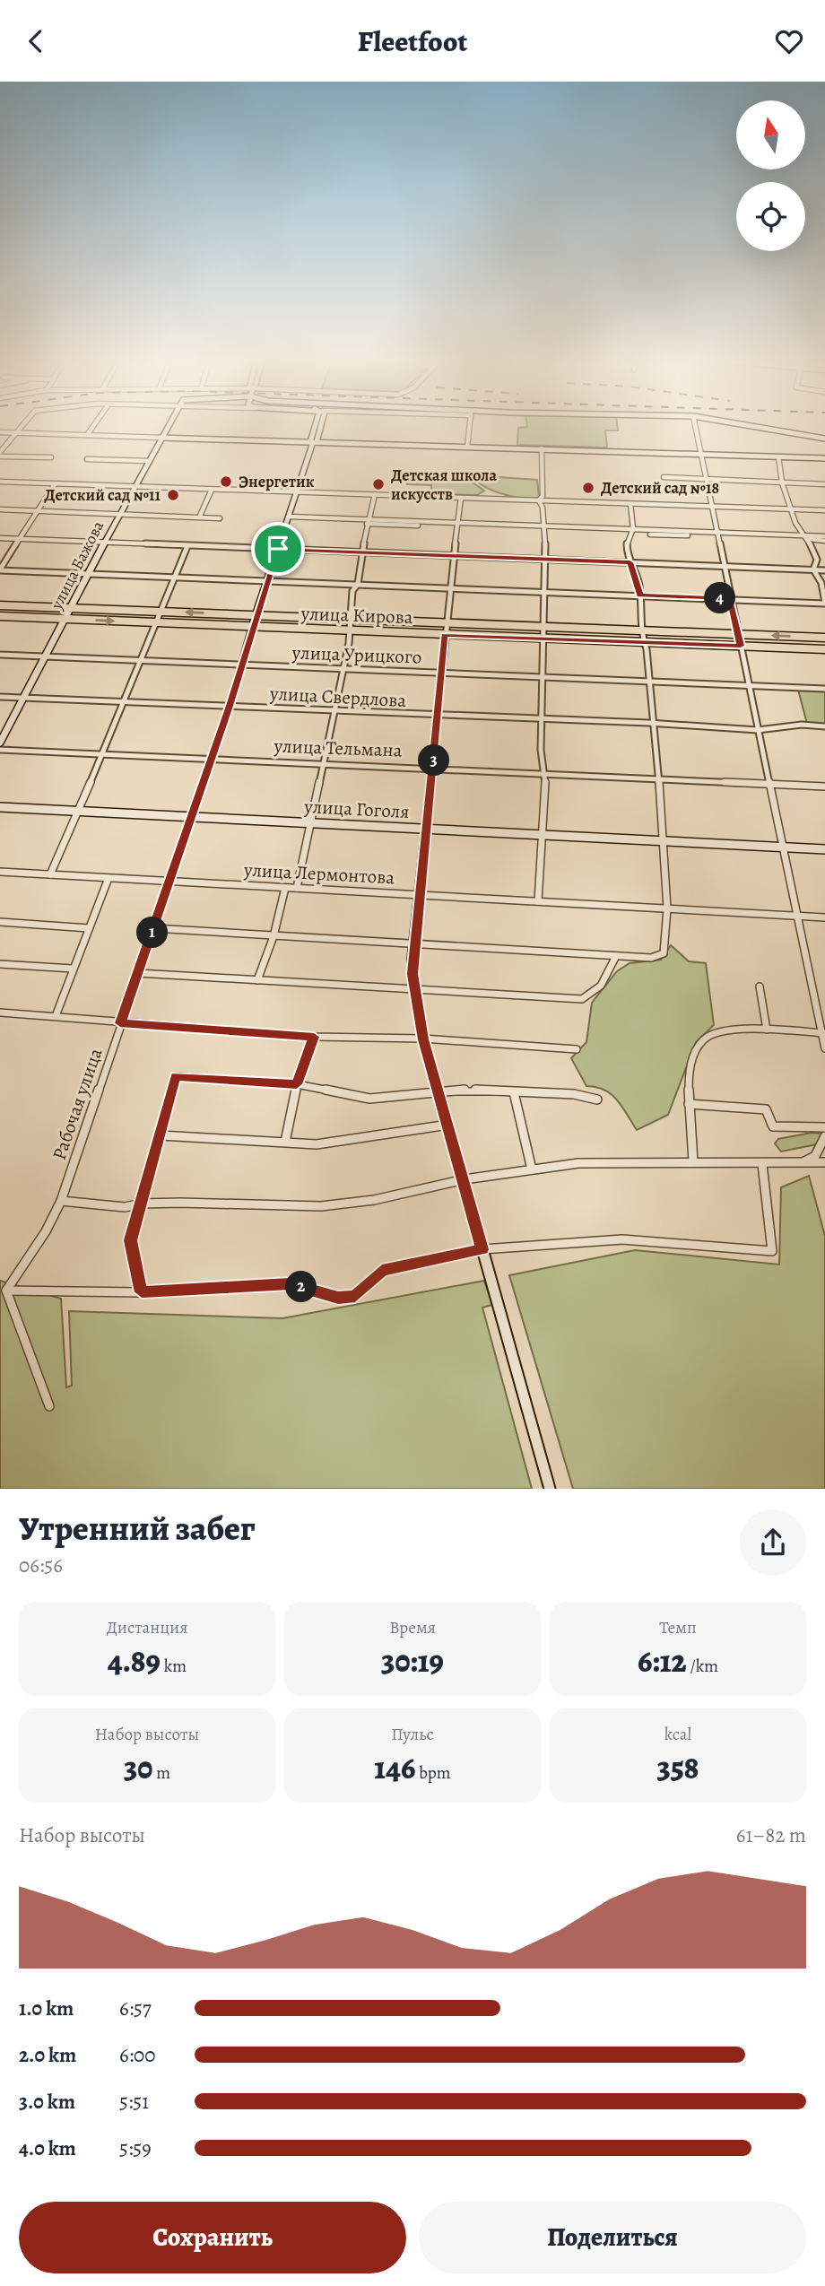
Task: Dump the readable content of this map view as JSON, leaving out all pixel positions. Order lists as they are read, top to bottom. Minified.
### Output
{"streets":{"main road":["улица Кирова"],"street":["улица Бажова","улица Урицкого","улица Свердлова","улица Тельмана","улица Гоголя","улица Лермонтова","Рабочая улица"]},"crossings":[["улица Бажова","улица Кирова"],["улица Бажова","улица Урицкого"],["улица Бажова","улица Свердлова"],["улица Кирова","Рабочая улица"],["улица Урицкого","Рабочая улица"],["улица Свердлова","Рабочая улица"],["улица Тельмана","Рабочая улица"],["улица Гоголя","Рабочая улица"],["улица Лермонтова","Рабочая улица"]],"places":["Энергетик","Детская школа искусств","Детский сад №18","Детский сад №11"],"north":"top","page":{"header":"Fleetfoot","pins":["4","3","1","2"],"heading":["Утренний забег","06:56"],"stats":[["Дистанция","4.89 km"],["Время","30:19"],["Темп","6:12 /km"],["Набор высоты","30 m"],["Пульс","146 bpm"],["kcal","358"]],"chart":["Набор высоты","61–82 m"],"list":[{"name":"1.0 km","note":"6:57"},{"name":"2.0 km","note":"6:00"},{"name":"3.0 km","note":"5:51"},{"name":"4.0 km","note":"5:59"}],"buttons":["Сохранить","Поделиться"]}}
